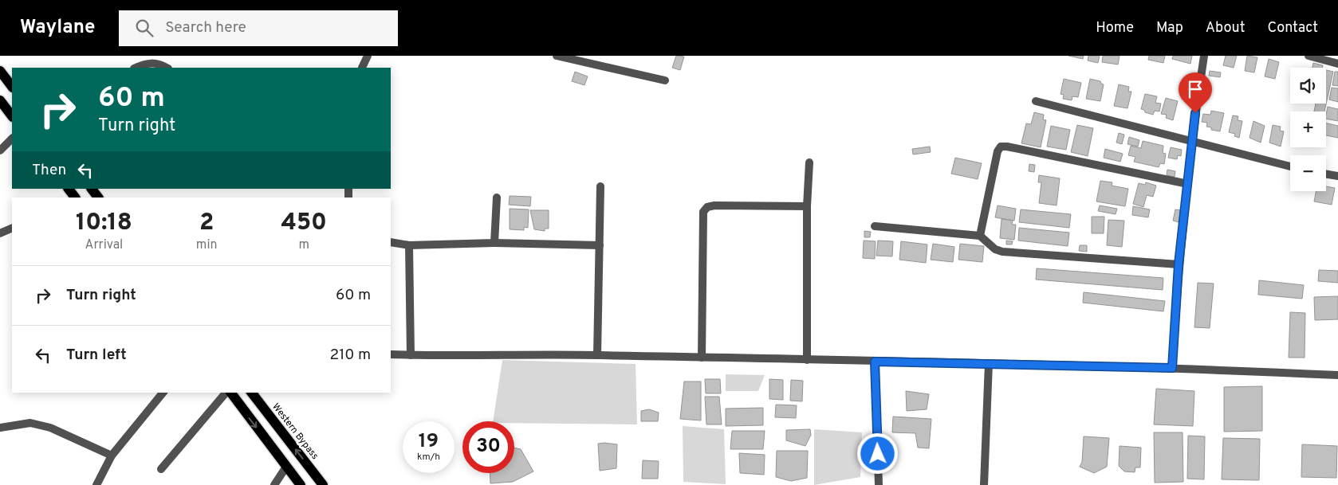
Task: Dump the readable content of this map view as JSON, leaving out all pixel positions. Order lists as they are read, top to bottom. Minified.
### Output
{"streets":{"main road":["Western Bypass"]},"page":{"header":"Waylane","search":"Search here","nav":["Home","Map","About","Contact"],"map_buttons":["+","−"],"turn":["60 m","Turn right"],"then":"Then","eta":["10:18","Arrival","2","min","450","m"],"list":[{"name":"Turn right","value":"60 m"},{"name":"Turn left","value":"210 m"}],"speed":"19 km/h","limit":"30"}}
